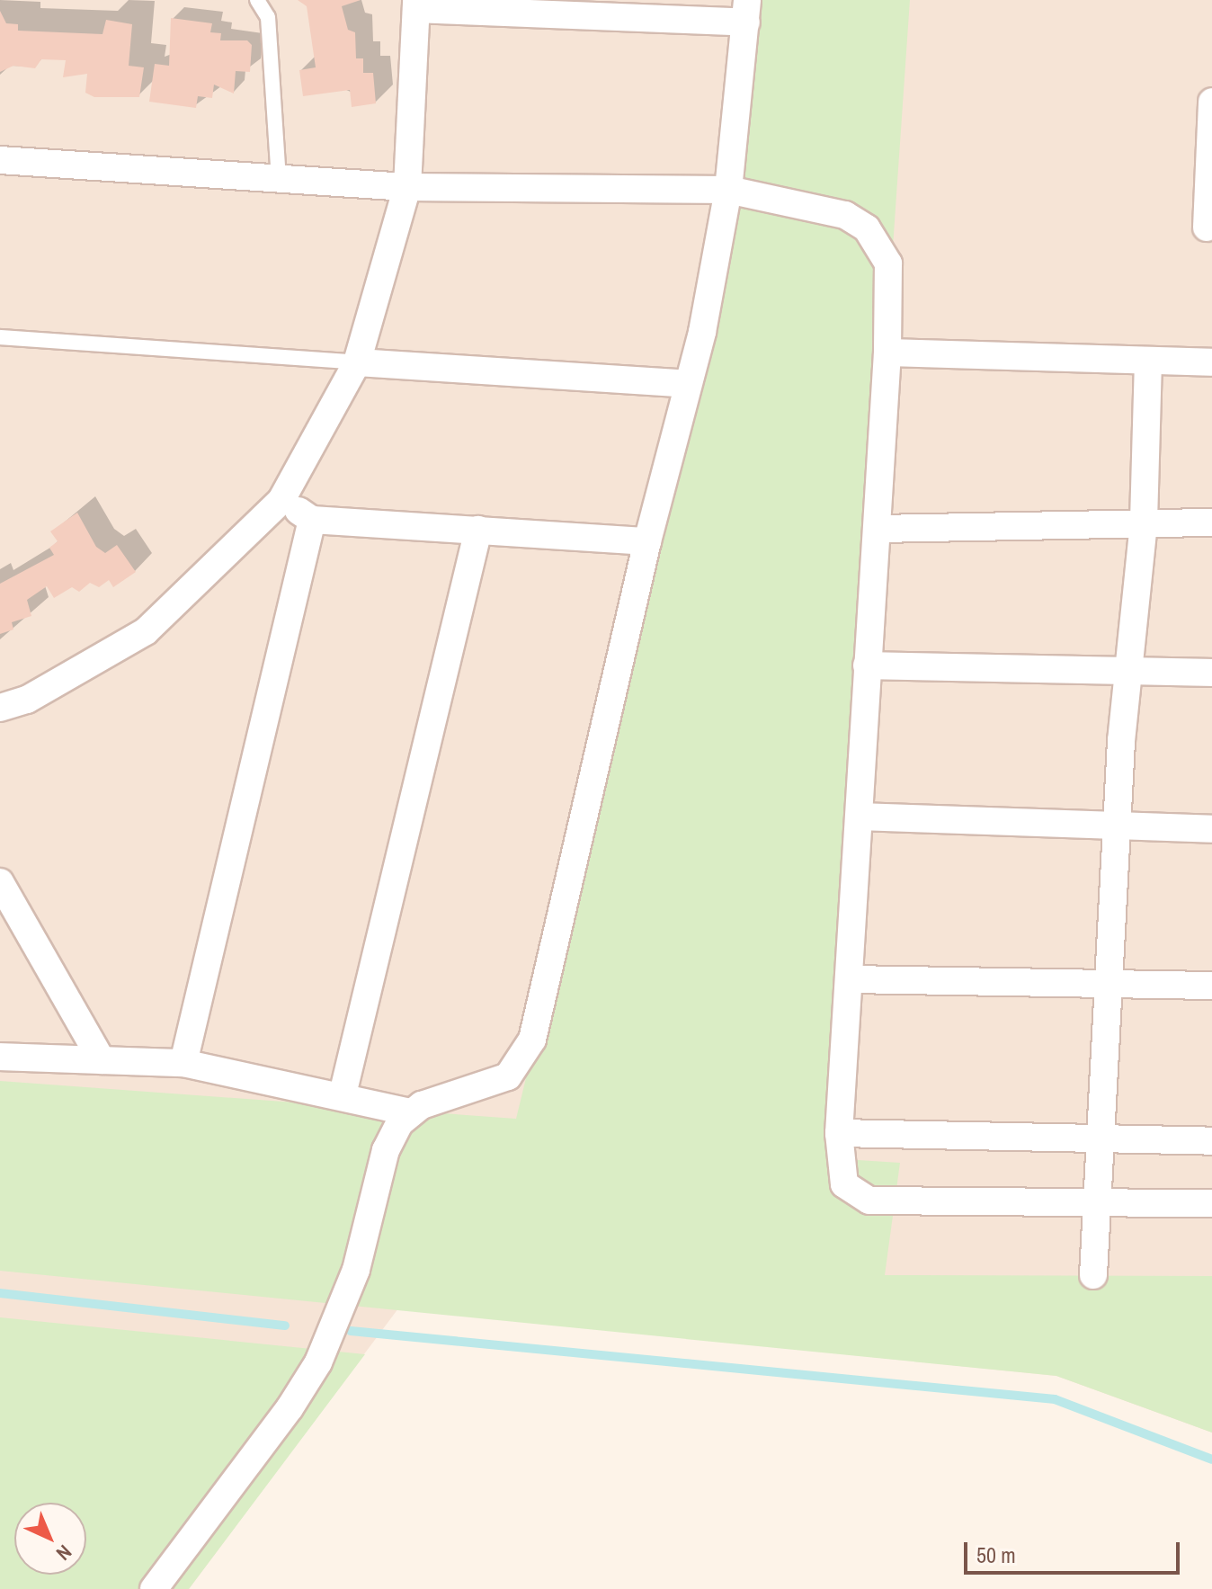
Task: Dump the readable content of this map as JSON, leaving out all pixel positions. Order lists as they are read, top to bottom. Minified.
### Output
{"scale_bar":"50 m","north":"bottom right"}
